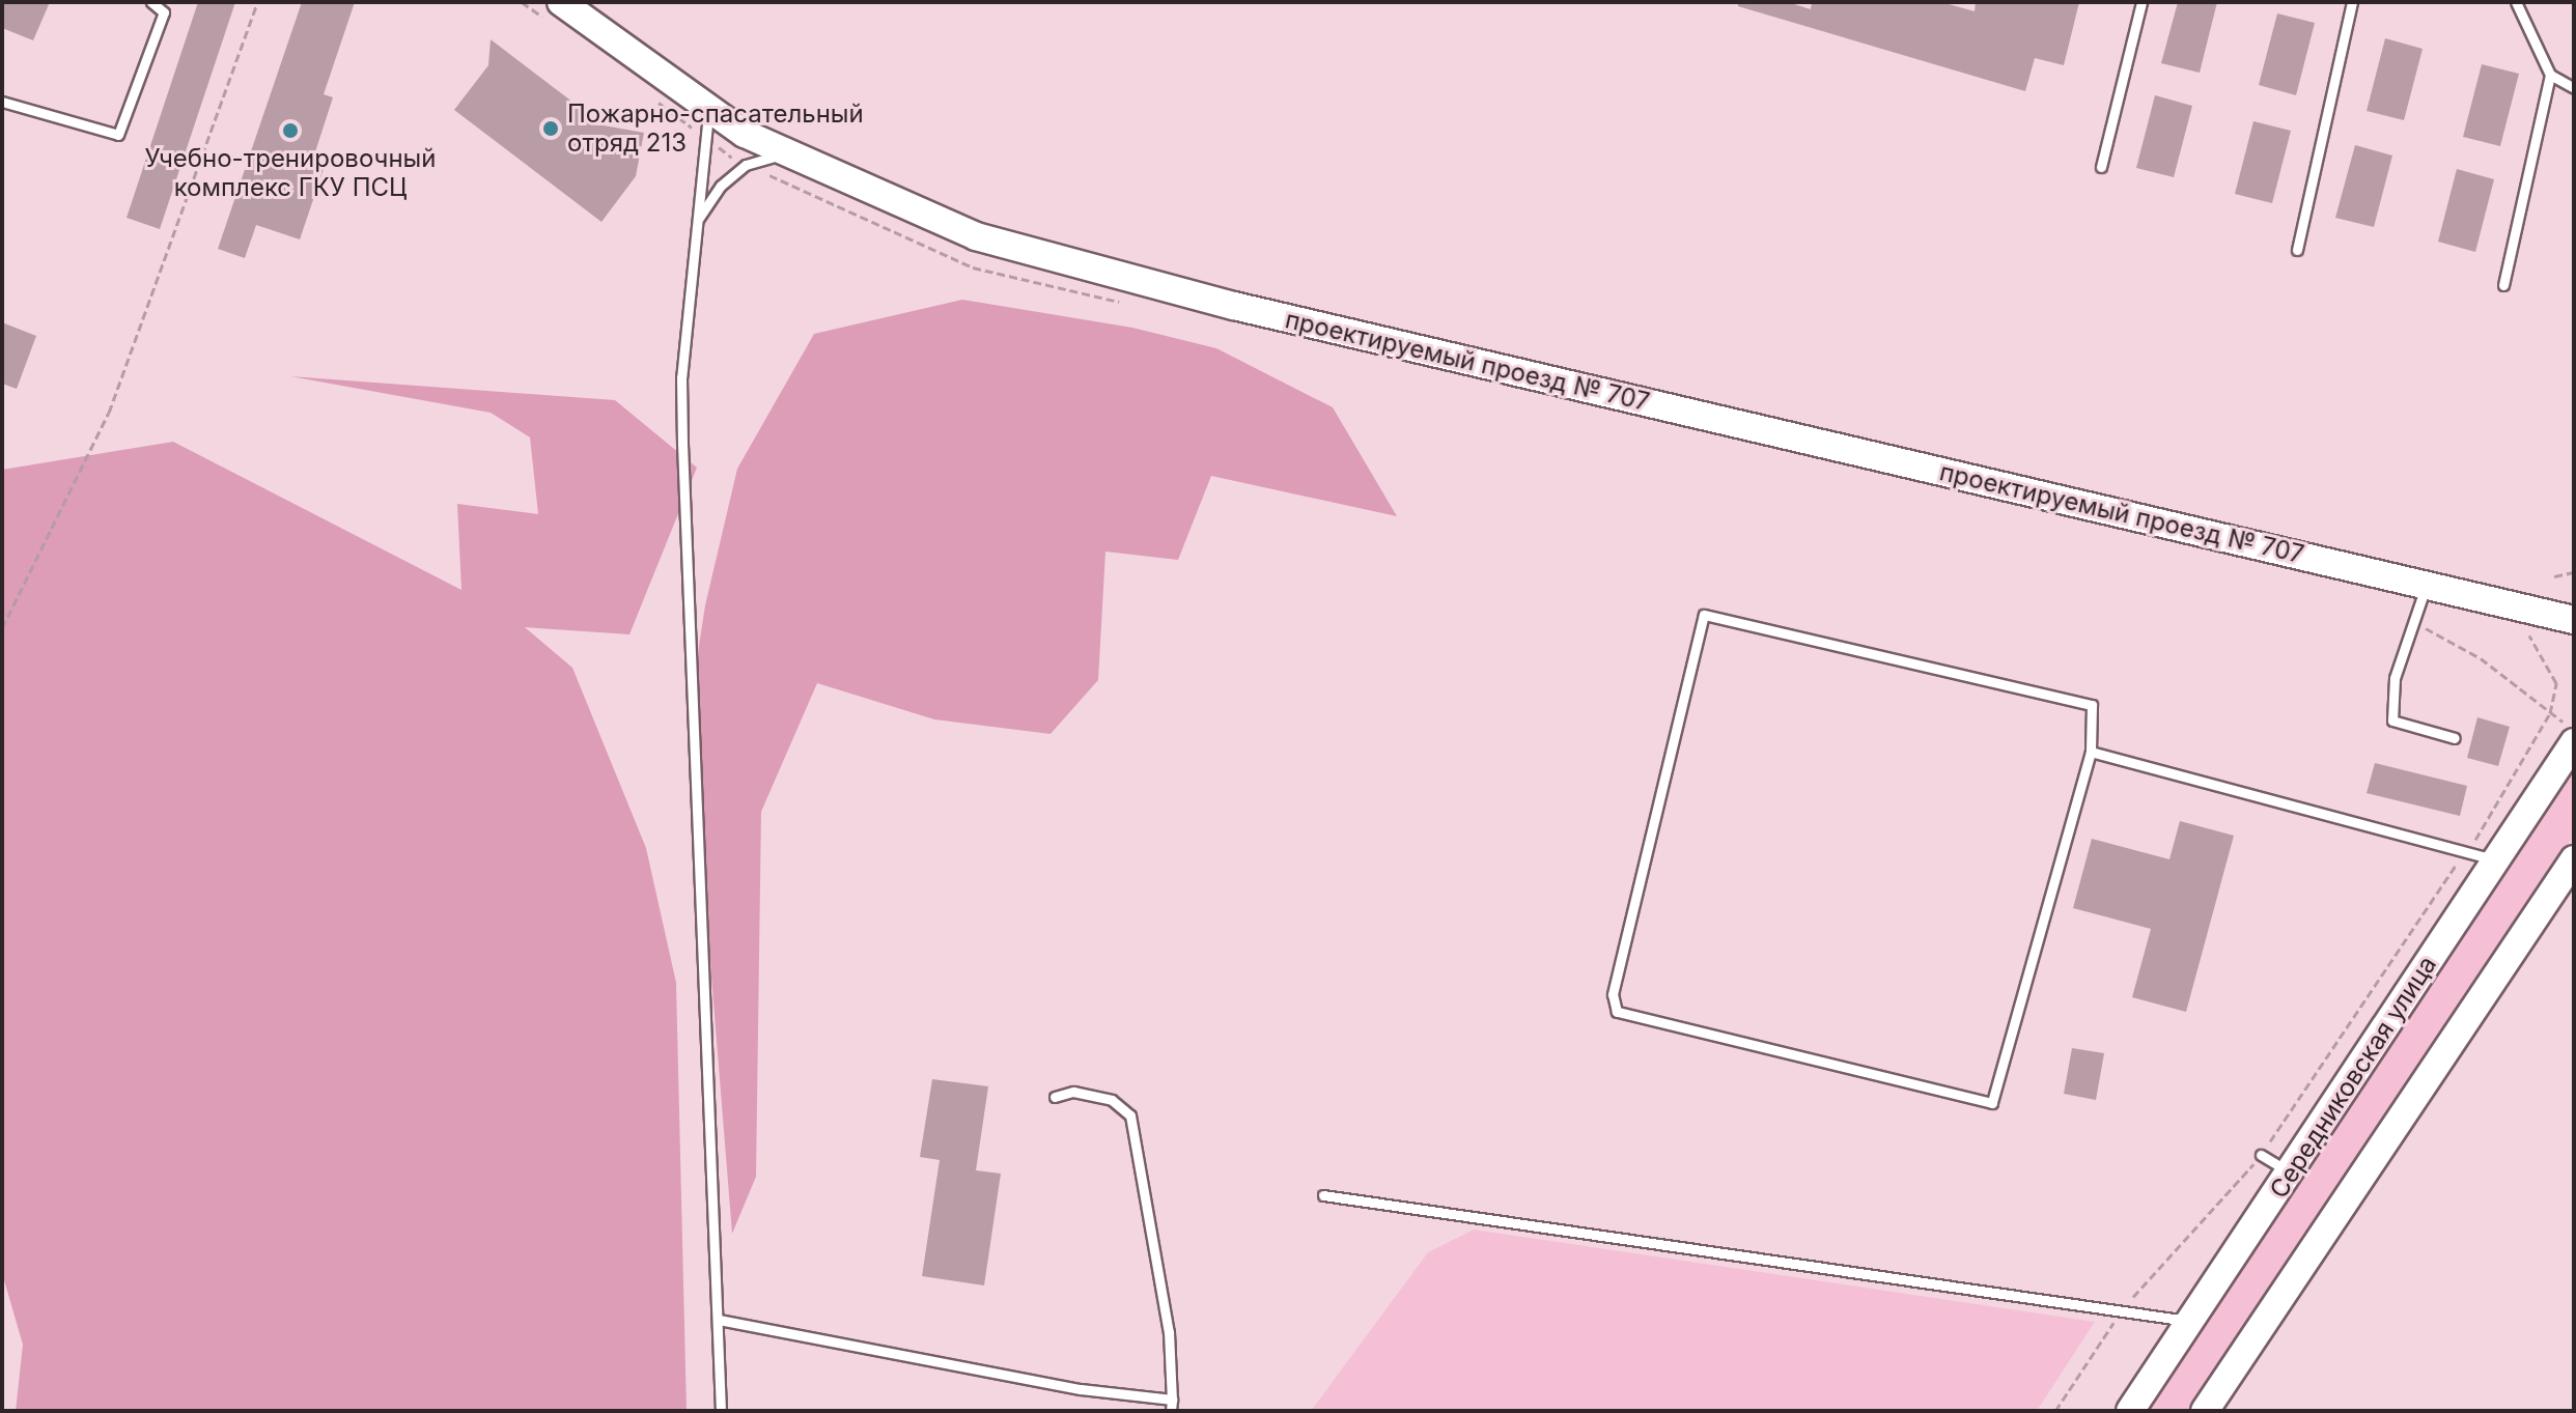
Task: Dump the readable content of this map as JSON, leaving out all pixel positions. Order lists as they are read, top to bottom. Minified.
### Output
{"streets":{"street":["проектируемый проезд № 707","Середниковская улица"]},"places":["Пожарно-спасательный отряд 213","Учебно-тренировочный комплекс ГКУ ПСЦ"]}
